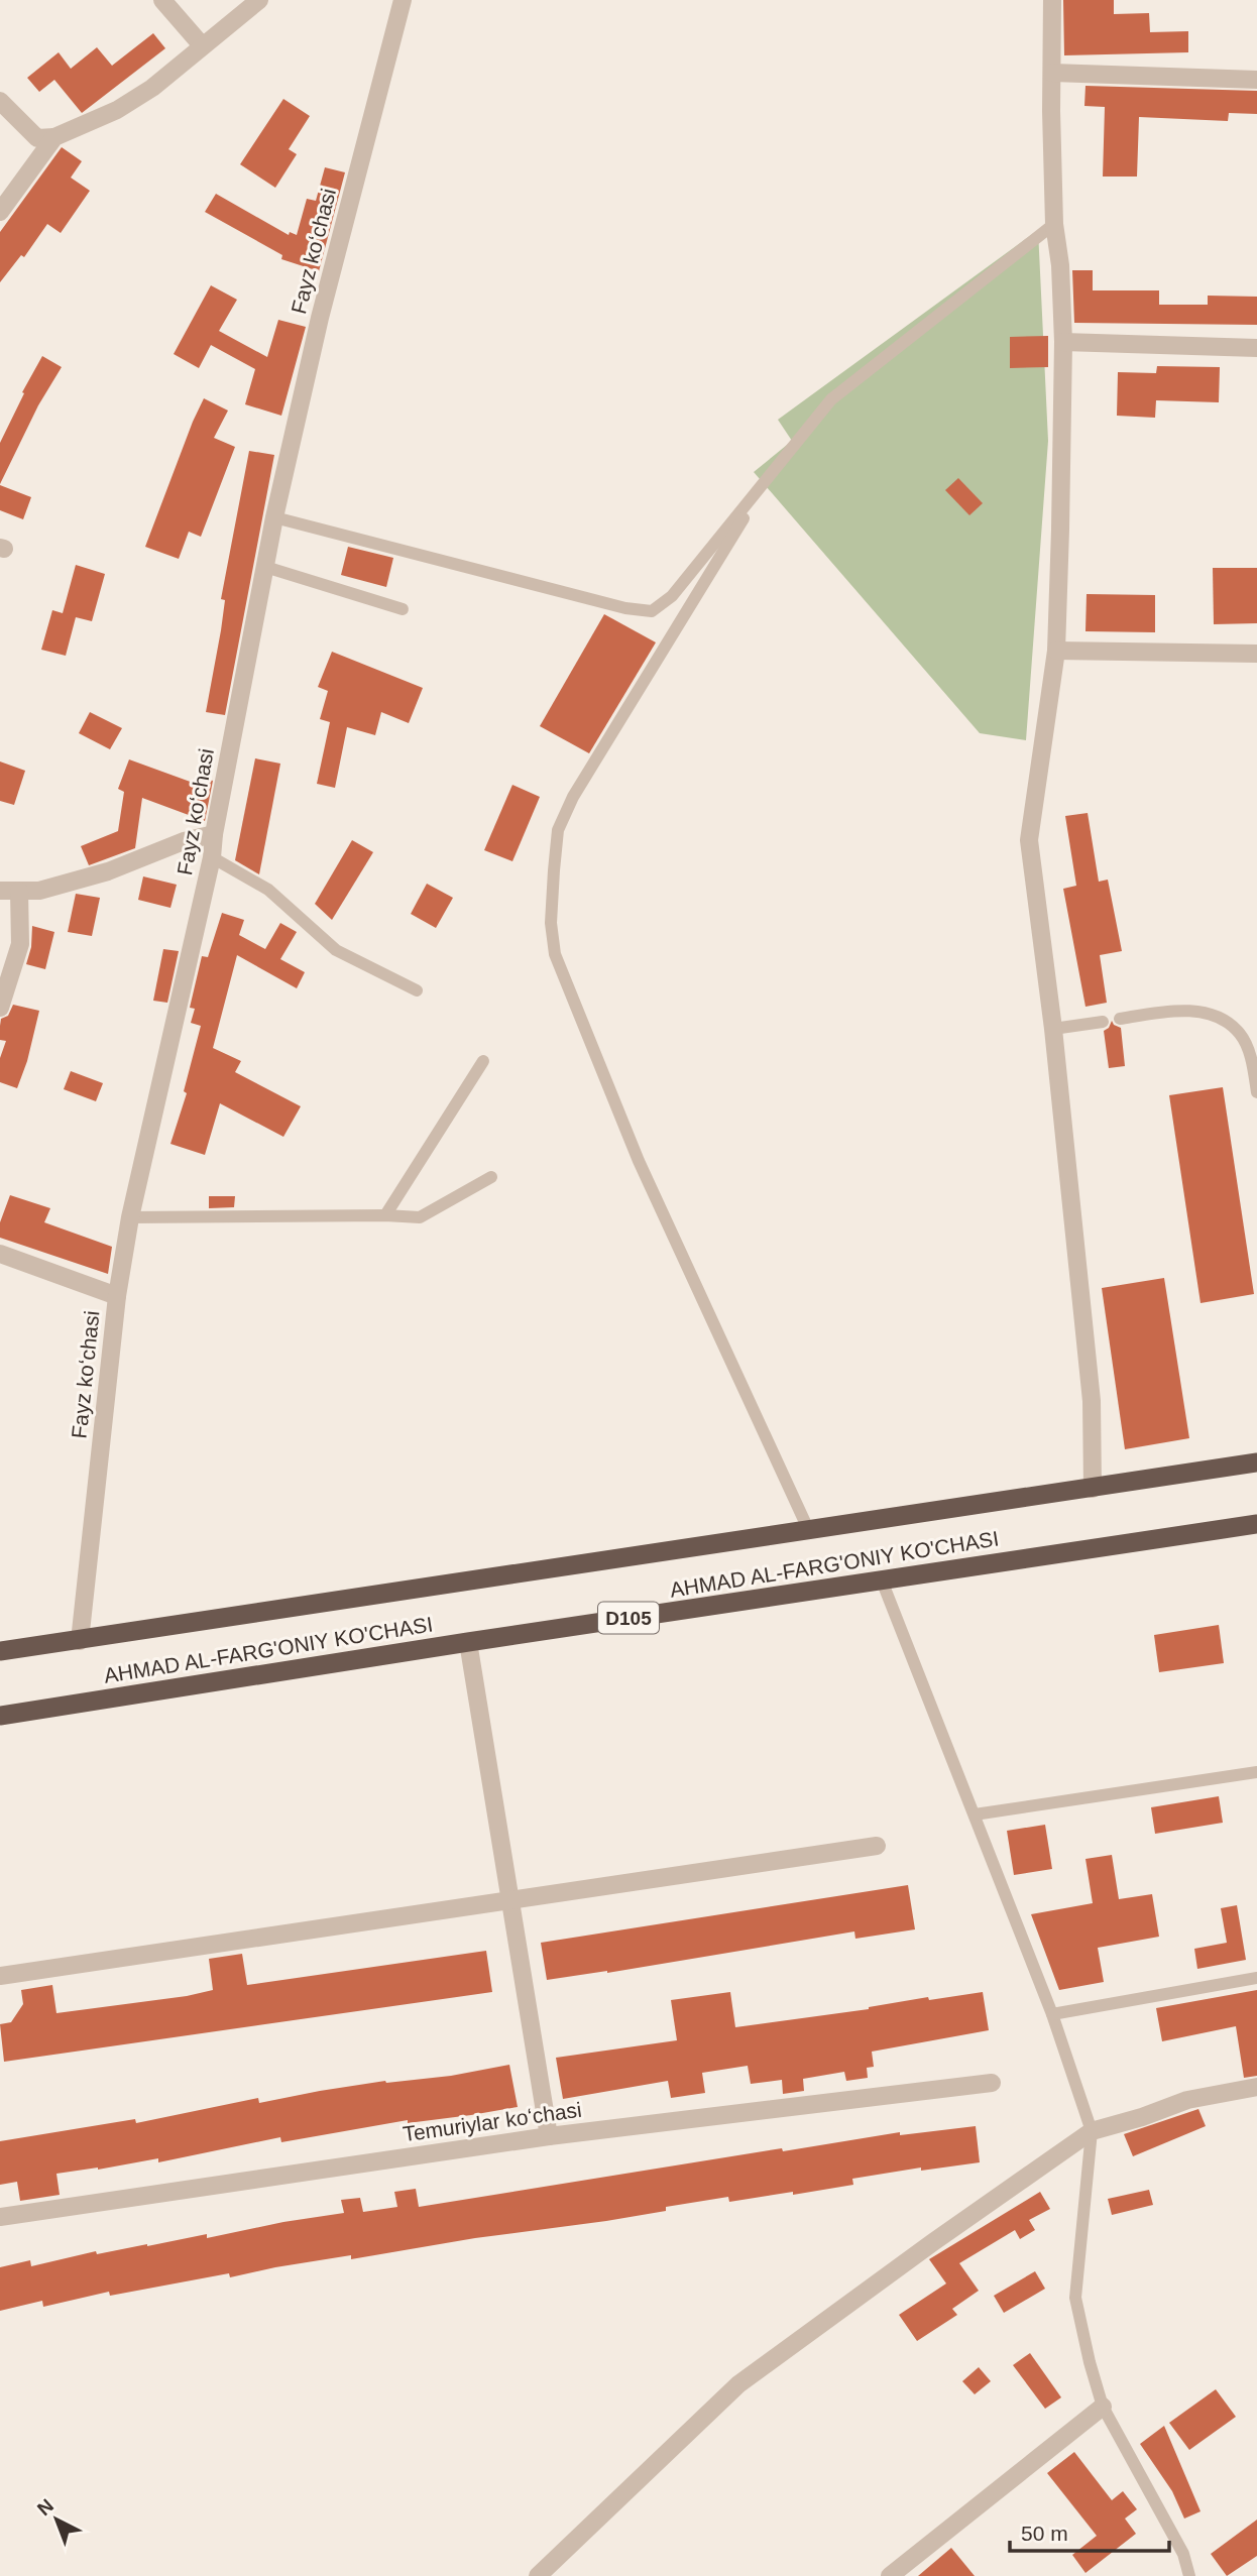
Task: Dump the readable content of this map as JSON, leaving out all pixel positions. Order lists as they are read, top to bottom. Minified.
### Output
{"streets":{"highway":["AHMAD AL-FARG'ONIY KO'CHASI","D105"],"street":["Fayz koʻchasi","Temuriylar koʻchasi"]},"crossings":[["Fayz koʻchasi","AHMAD AL-FARG'ONIY KO'CHASI"]],"scale_bar":"50 m","north":"top left"}
